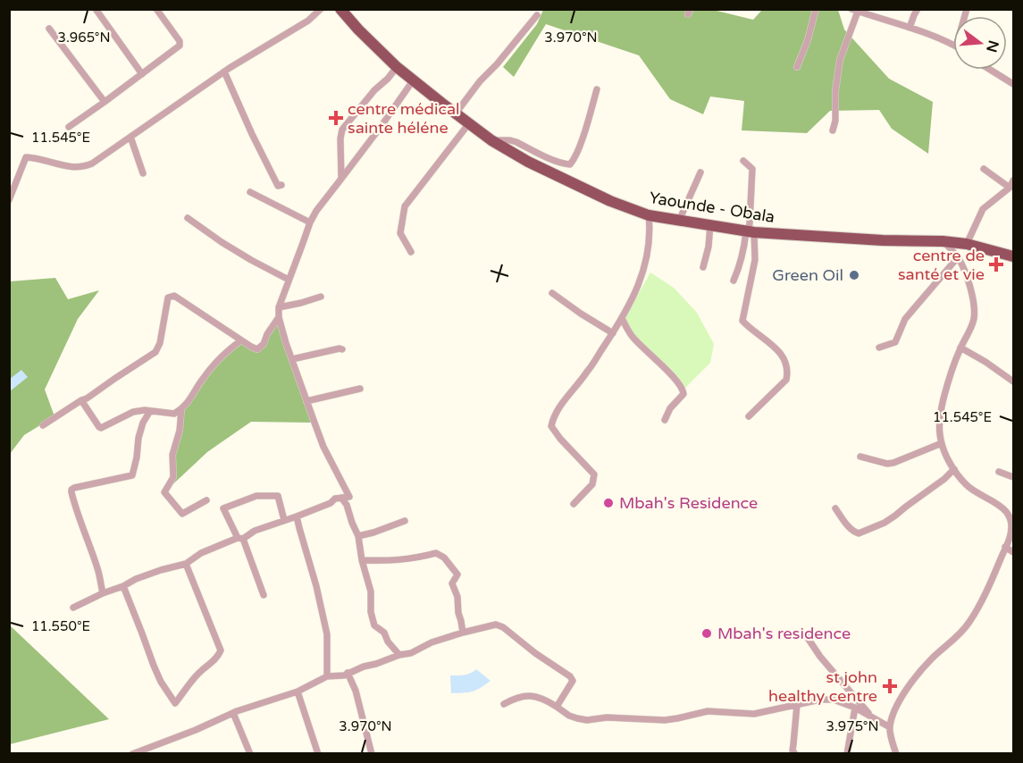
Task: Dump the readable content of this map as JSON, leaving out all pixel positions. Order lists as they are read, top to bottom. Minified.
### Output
{"streets":{"highway":["Yaounde - Obala"]},"places":{"health":["centre médical sainte héléne","centre de santé et vie","st john healthy centre"],"other":["Green Oil","Mbah's Residence","Mbah's residence"]},"north":"right","coordinates":["3.965°N","3.970°N","11.545°E","11.550°E","3.975°N"]}
